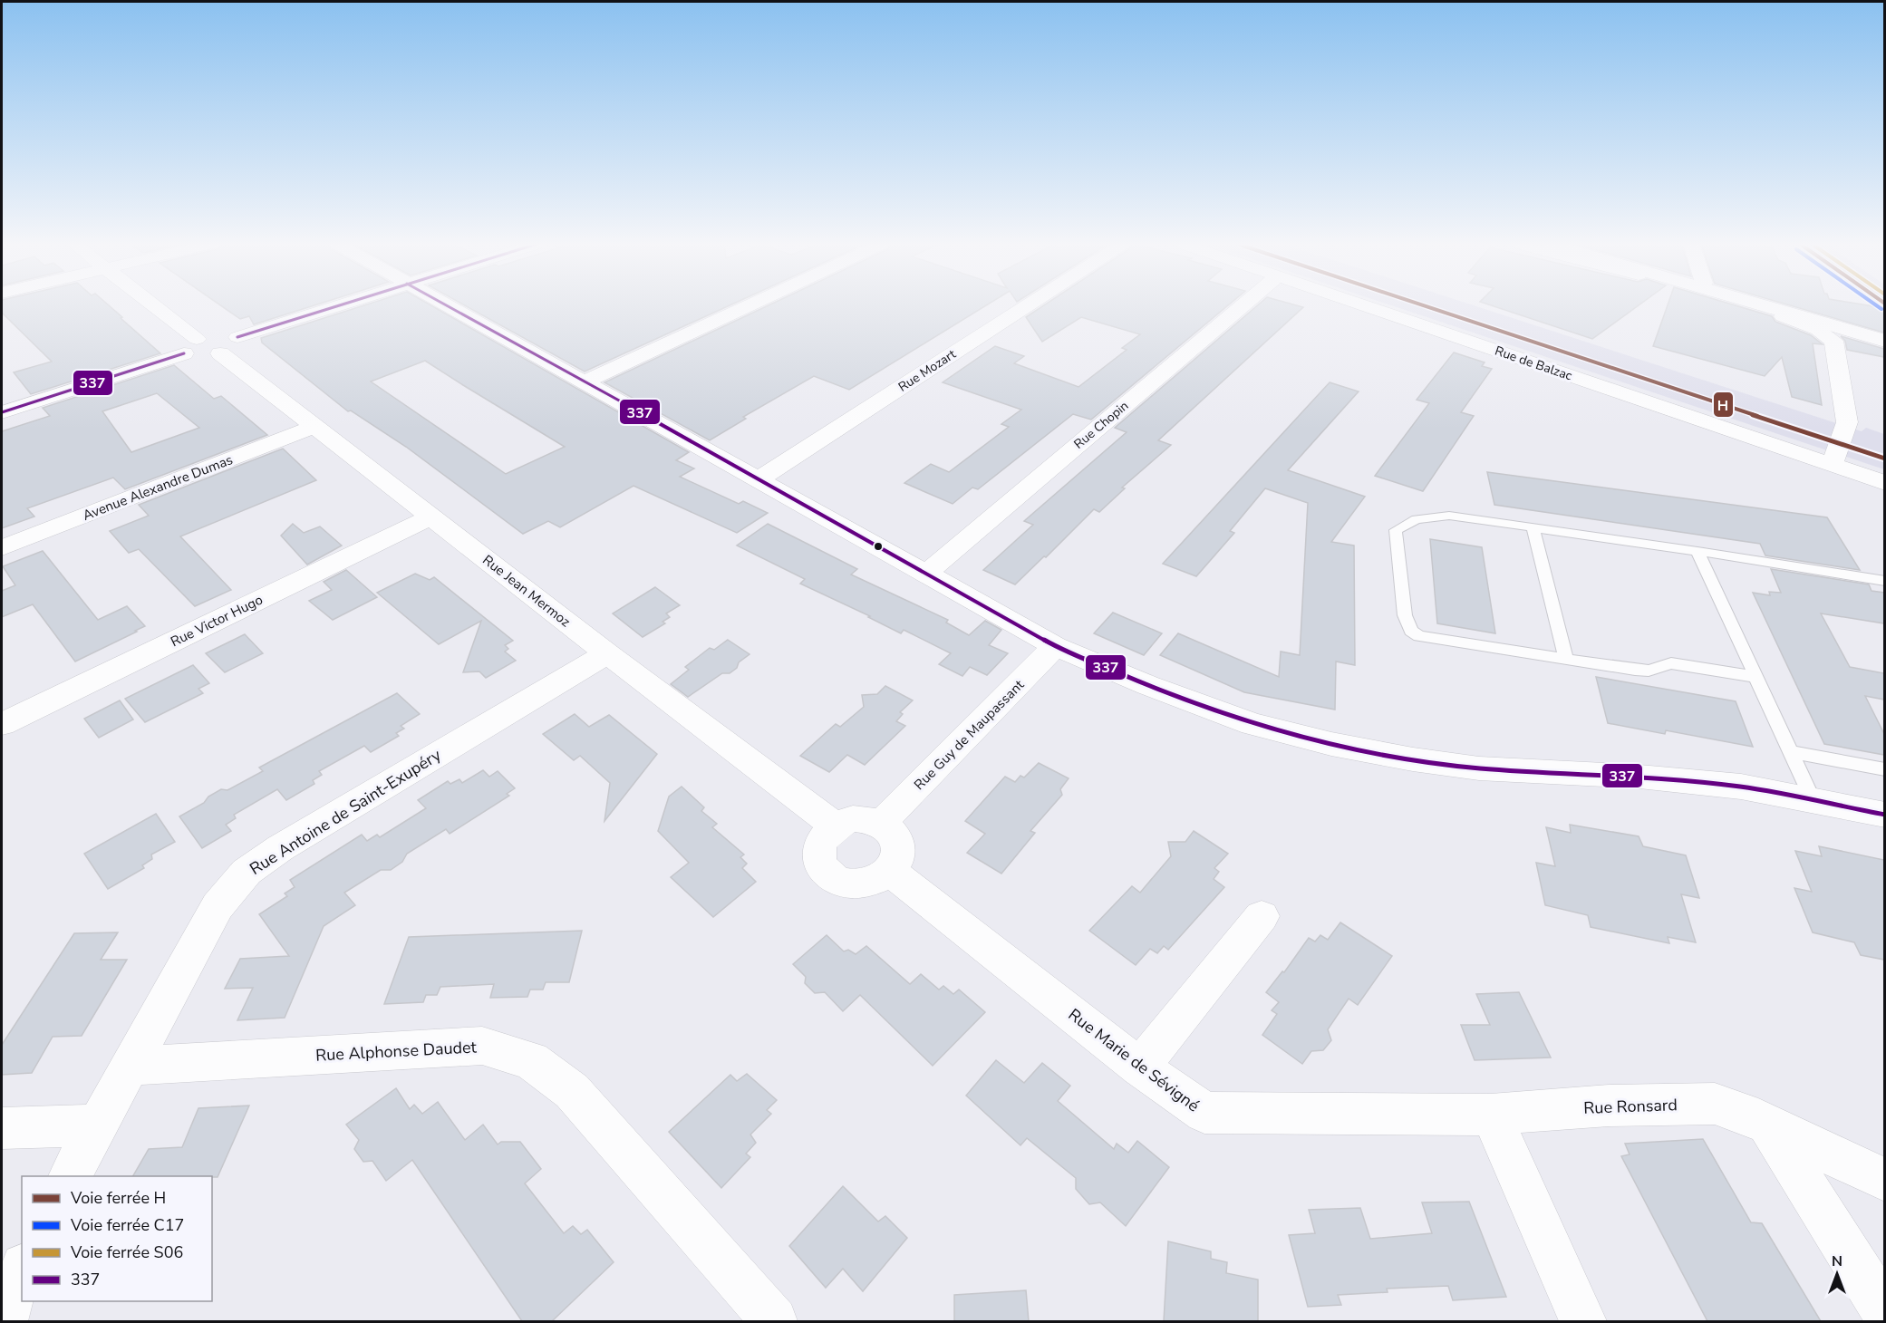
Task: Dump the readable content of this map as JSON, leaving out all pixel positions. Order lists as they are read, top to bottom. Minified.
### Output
{"streets":{"street":["Rue de Balzac","Rue Mozart","Rue Chopin","Avenue Alexandre Dumas","Rue Jean Mermoz","Rue Victor Hugo","Rue Guy de Maupassant","Rue Antoine de Saint-Exupéry","Rue Alphonse Daudet","Rue Marie de Sévigné","Rue Ronsard"]},"crossings":[["Avenue Alexandre Dumas","Rue Jean Mermoz"],["Rue Jean Mermoz","Rue Victor Hugo"],["Rue Jean Mermoz","Rue Guy de Maupassant"],["Rue Jean Mermoz","Rue Antoine de Saint-Exupéry"],["Rue Jean Mermoz","Rue Marie de Sévigné"],["Rue Guy de Maupassant","Rue Marie de Sévigné"],["Rue Antoine de Saint-Exupéry","Rue Alphonse Daudet"],["Rue Marie de Sévigné","Rue Ronsard"]],"lines":["rail line H","rail line C17","transit line 337"],"legend":["Voie ferrée H","Voie ferrée C17","Voie ferrée S06","337"],"north":"top"}
